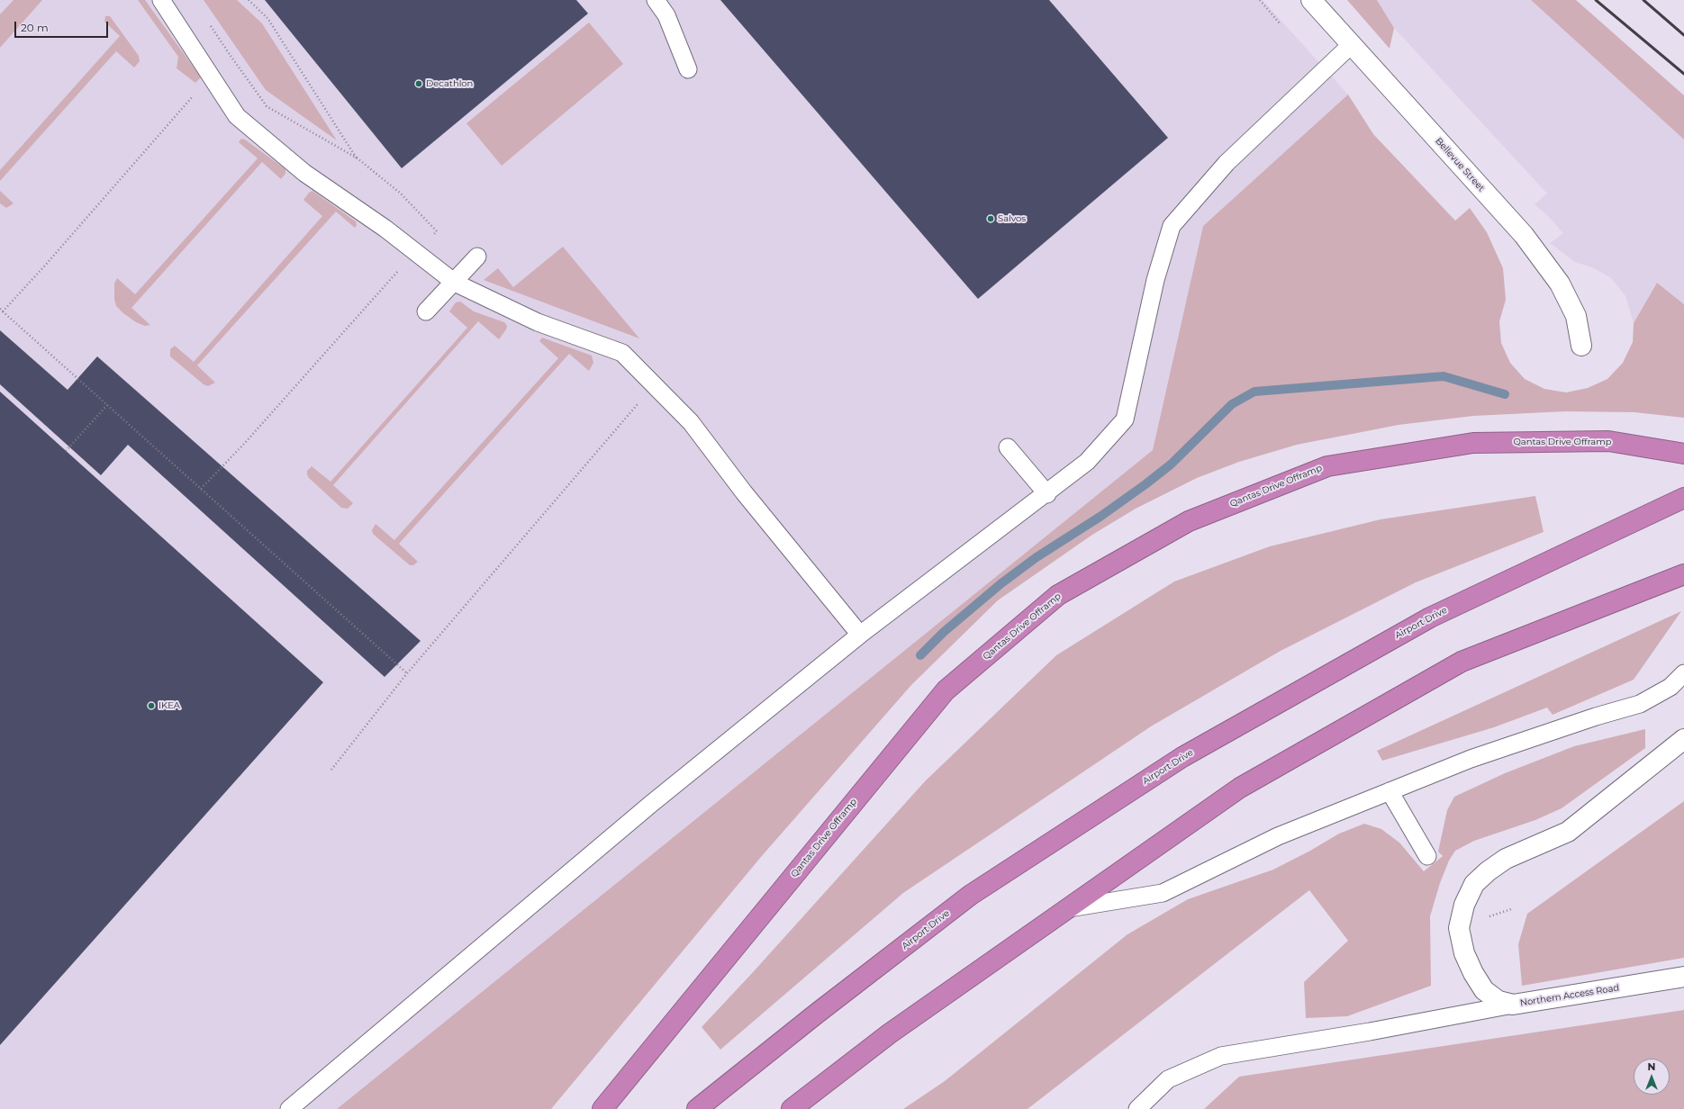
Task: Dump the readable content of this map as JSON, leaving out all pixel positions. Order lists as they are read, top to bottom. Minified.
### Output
{"streets":{"highway":["Qantas Drive Offramp","Airport Drive"],"street":["Bellevue Street","Northern Access Road"]},"places":["Decathlon","Salvos","IKEA"],"scale_bar":"20 m","north":"top"}
